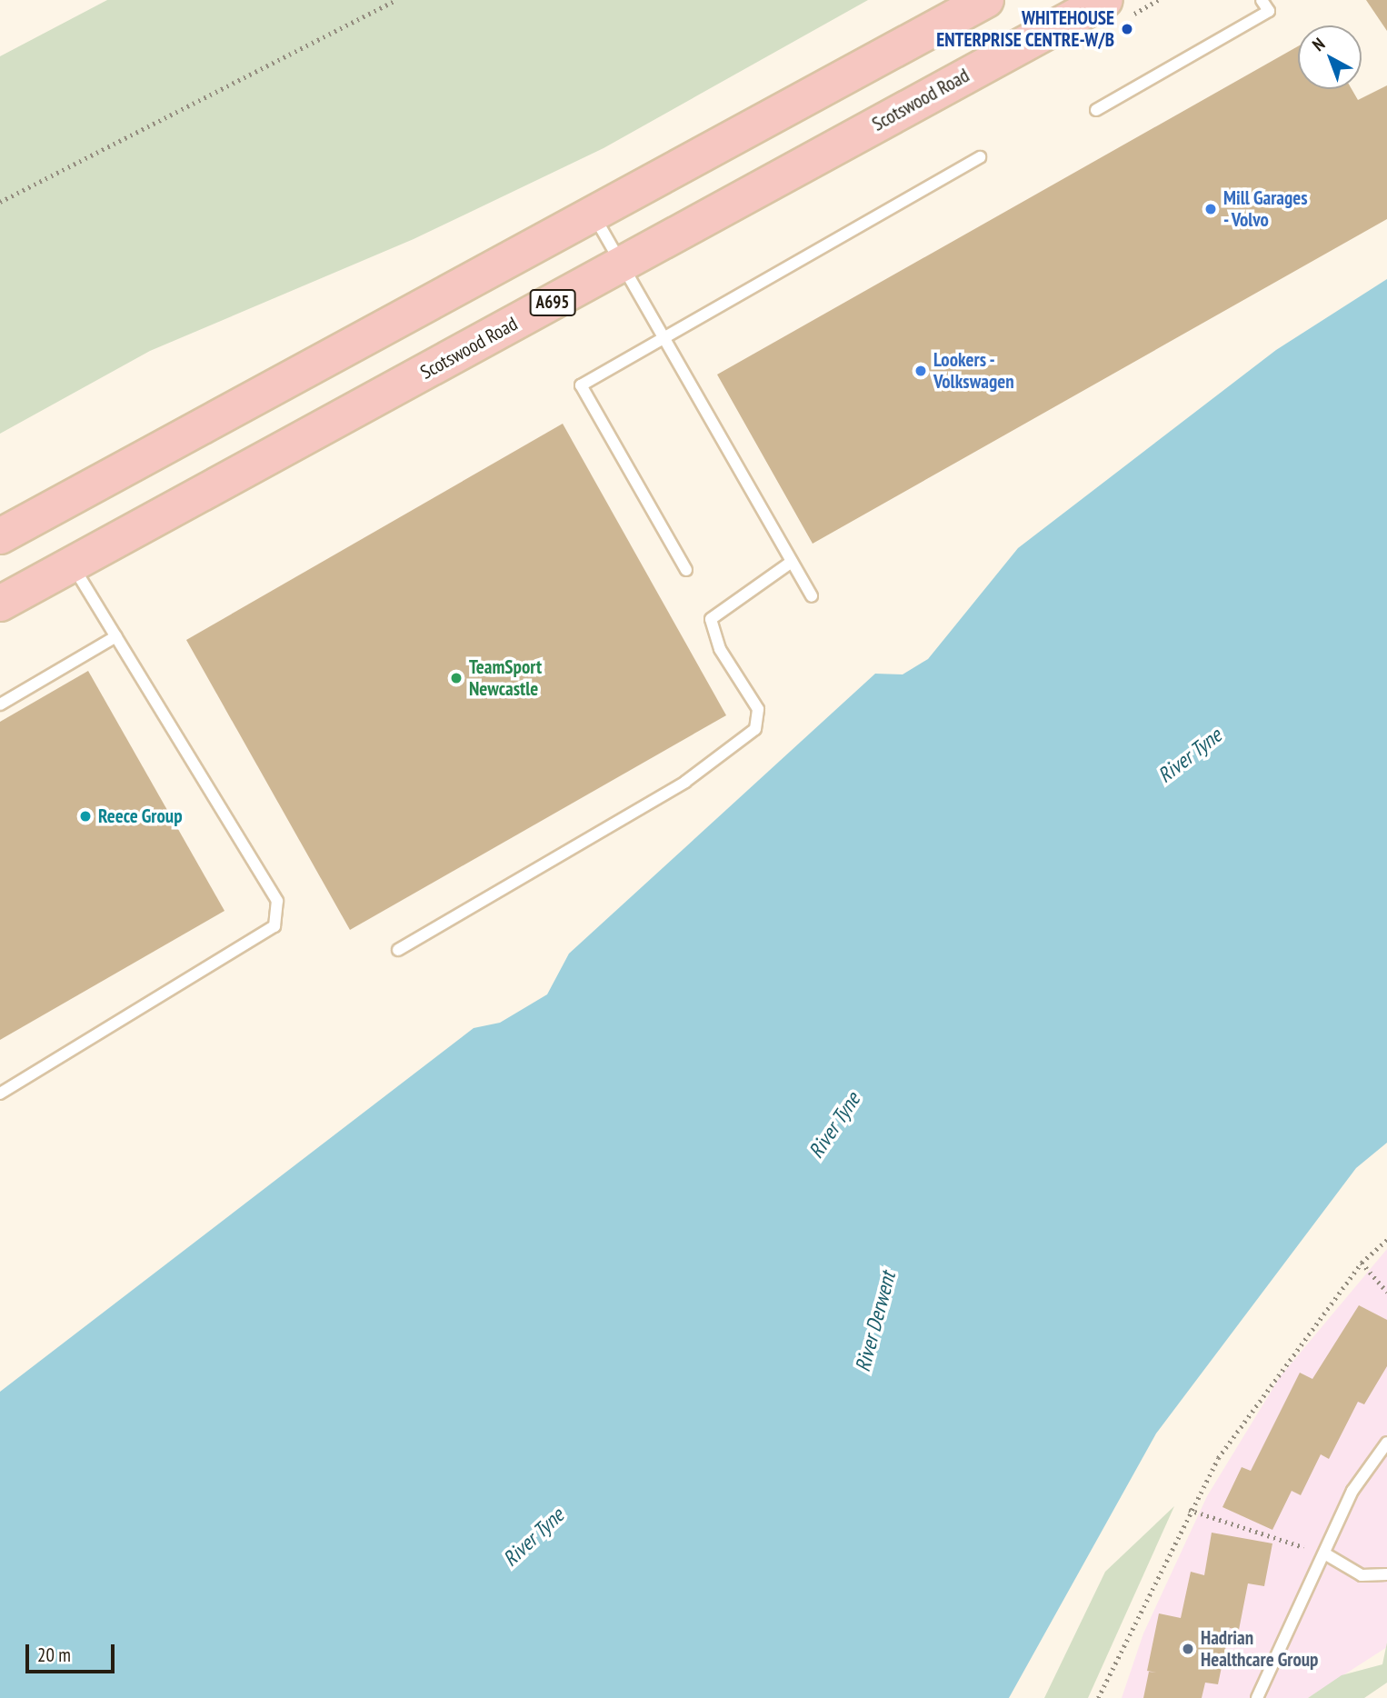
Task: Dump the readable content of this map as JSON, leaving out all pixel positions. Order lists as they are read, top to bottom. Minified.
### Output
{"streets":{"main road":["Scotswood Road","A695"]},"water":["River Tyne","River Derwent"],"places":["WHITEHOUSE ENTERPRISE CENTRE-W/B","Mill Garages - Volvo","Lookers - Volkswagen","TeamSport Newcastle","Reece Group","Hadrian Healthcare Group"],"scale_bar":"20 m","north":"top left"}
